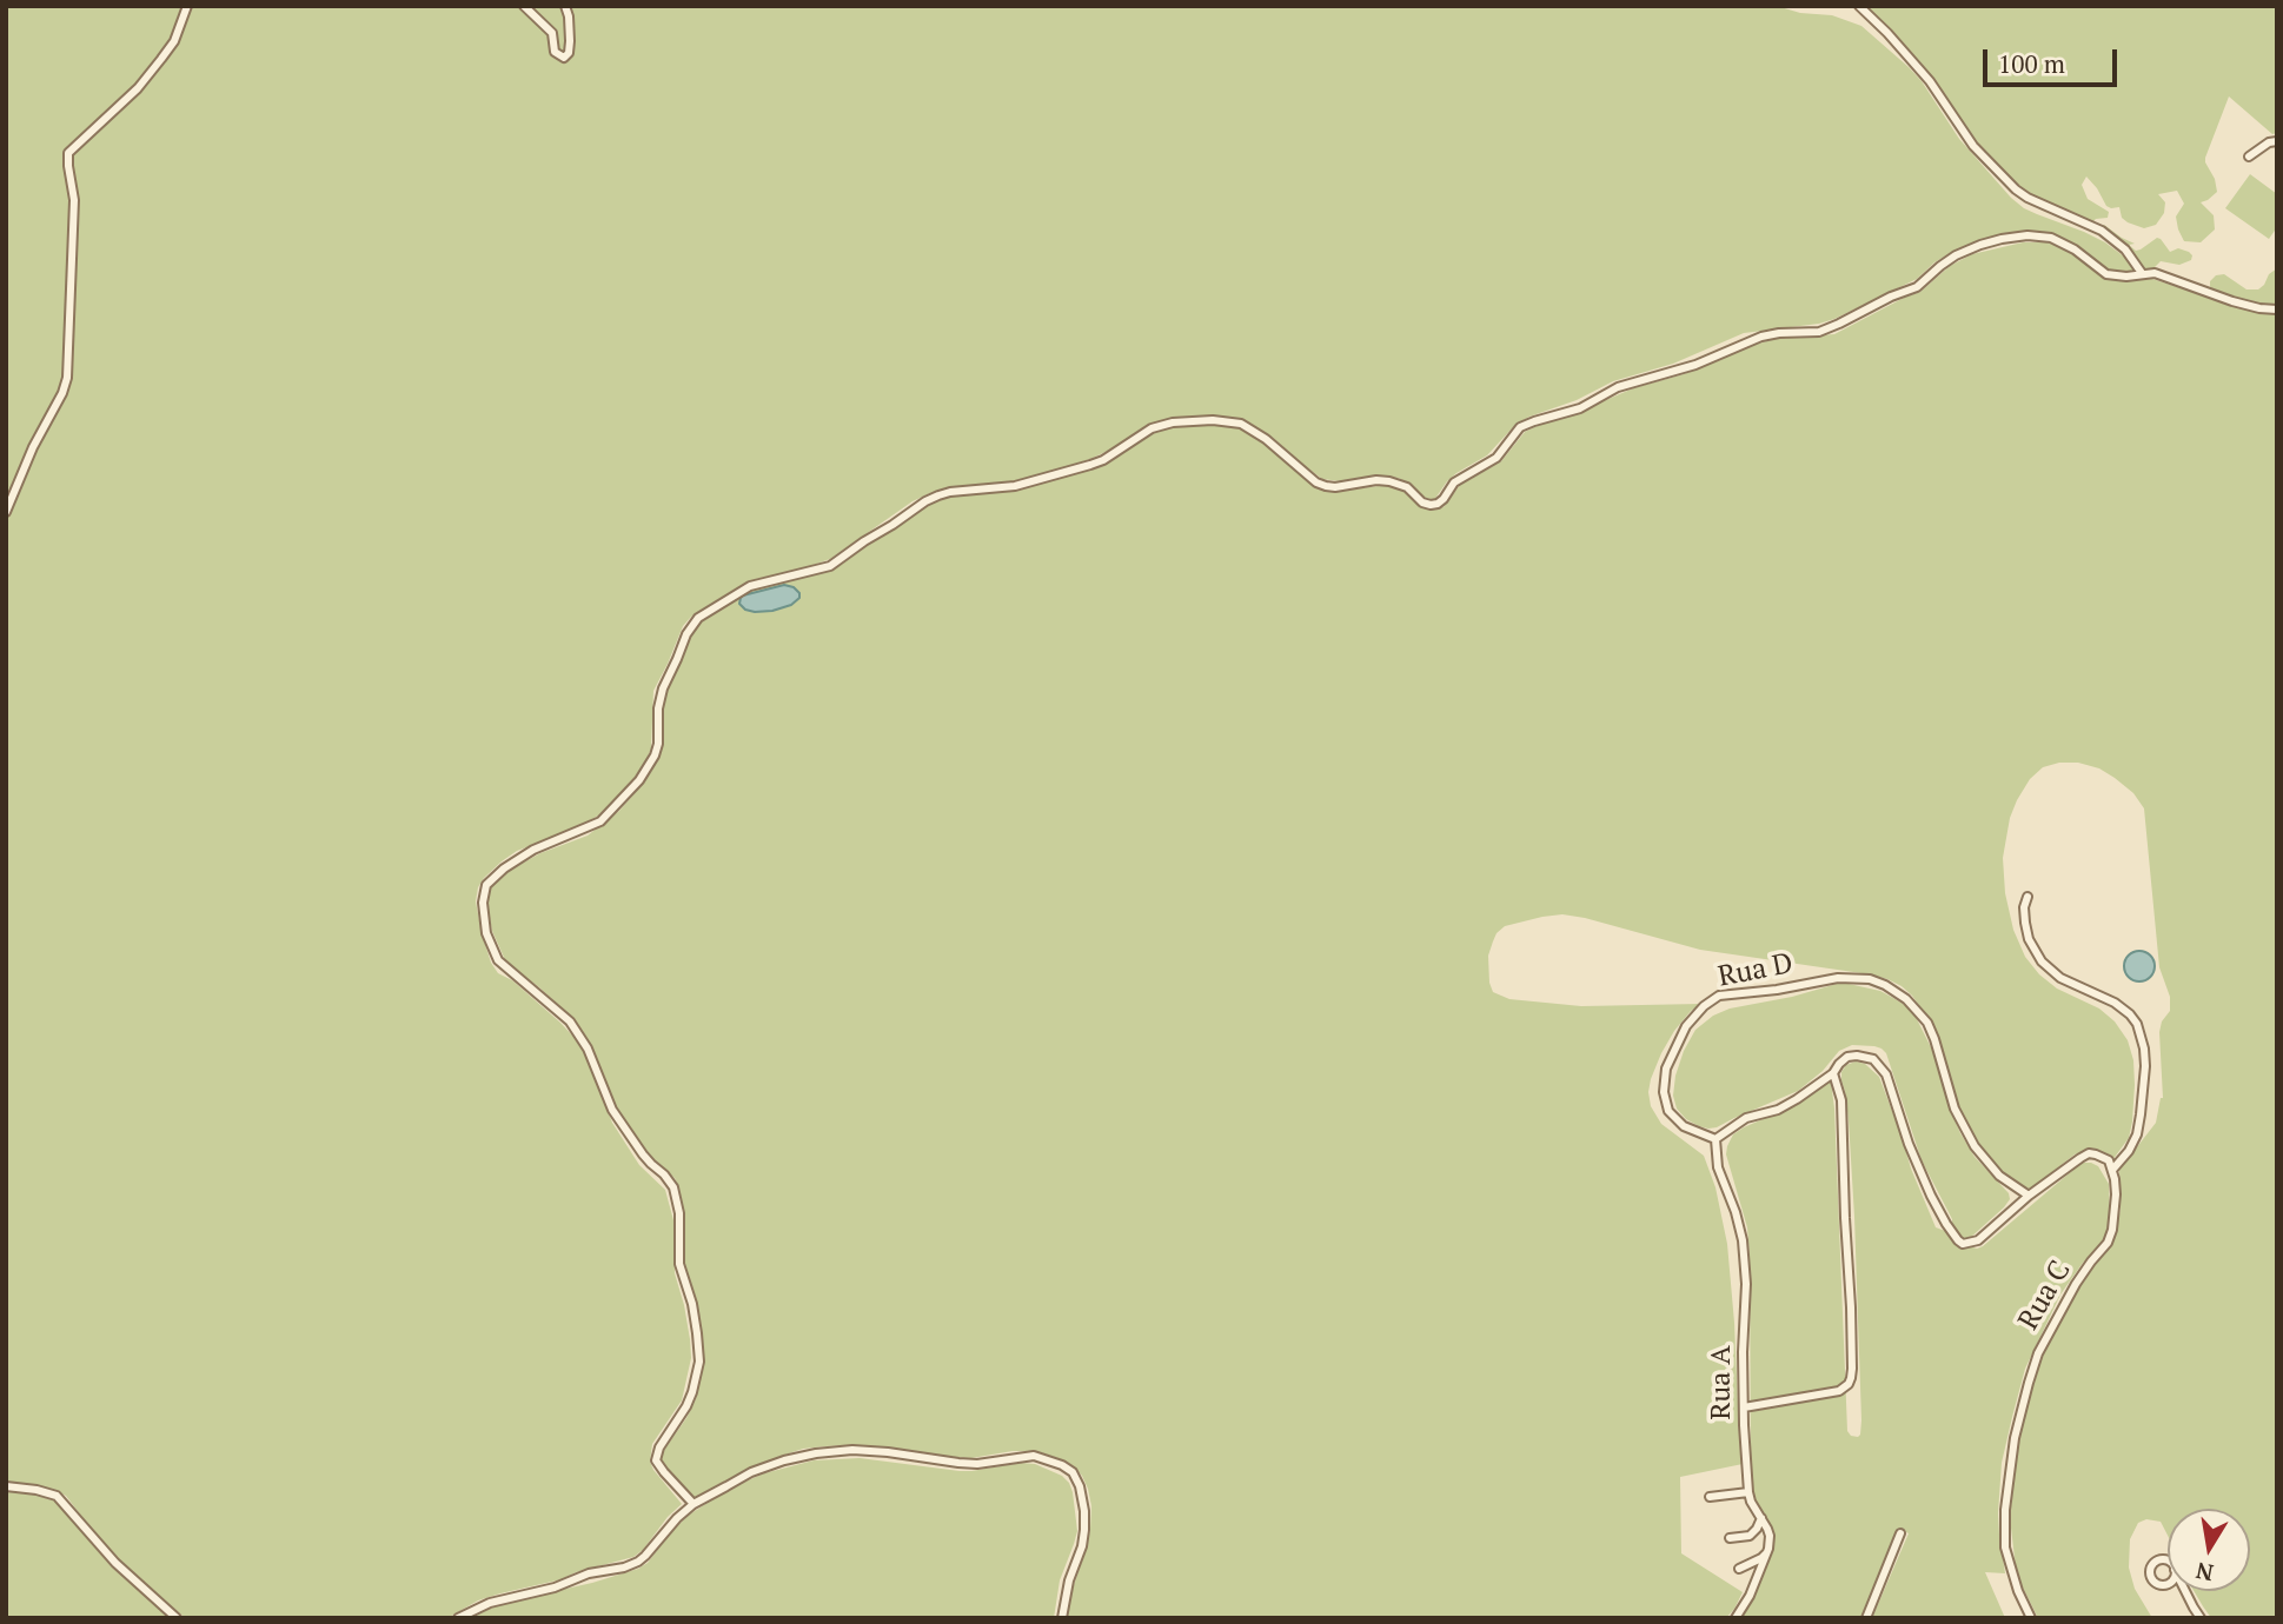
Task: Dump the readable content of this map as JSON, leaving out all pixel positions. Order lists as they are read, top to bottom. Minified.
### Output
{"streets":{"street":["Rua D","Rua C","Rua A"]},"crossings":[["Rua D","Rua A"]],"scale_bar":"100 m","north":"bottom"}
